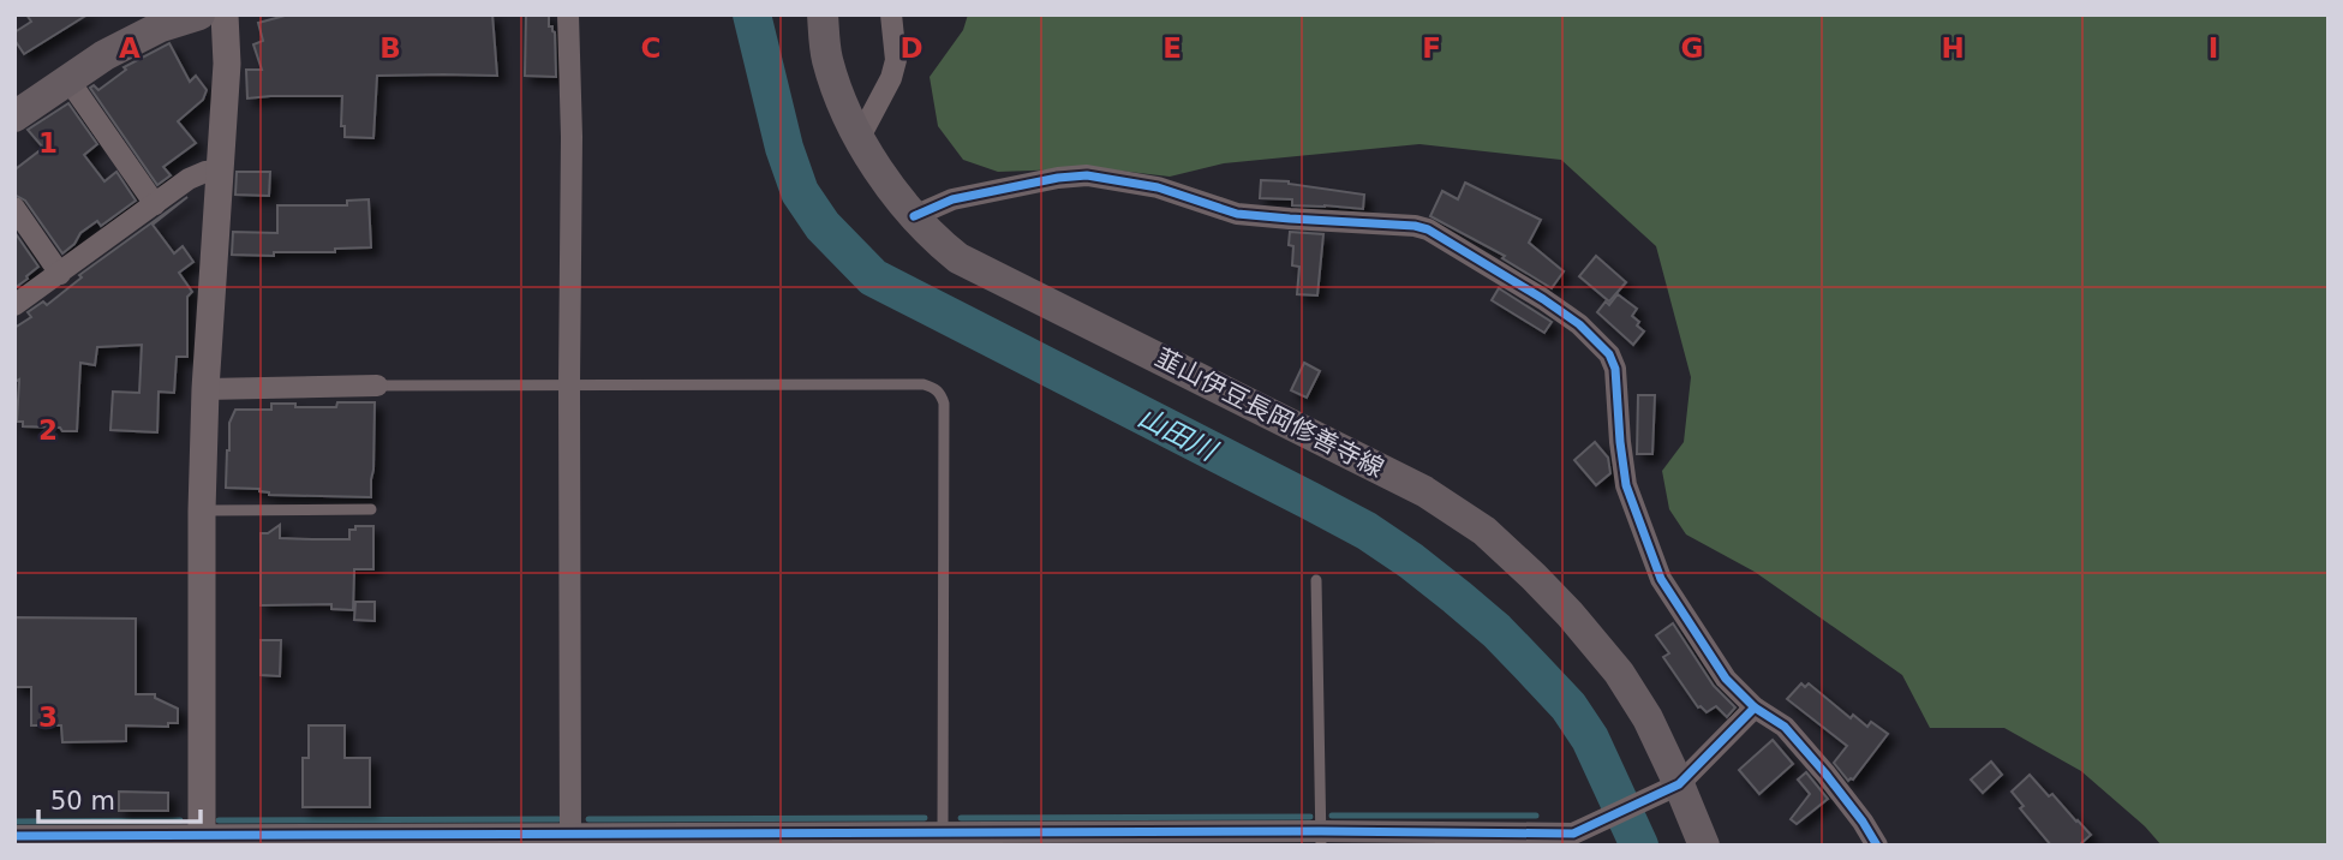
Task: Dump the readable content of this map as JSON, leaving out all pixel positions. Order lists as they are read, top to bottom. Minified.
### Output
{"streets":{"main road":["韮山伊豆長岡修善寺線"]},"water":["山田川"],"scale_bar":"50 m","grid":{"columns":["A","B","C","D","E","F","G","H","I"],"rows":["1","2","3"]}}
